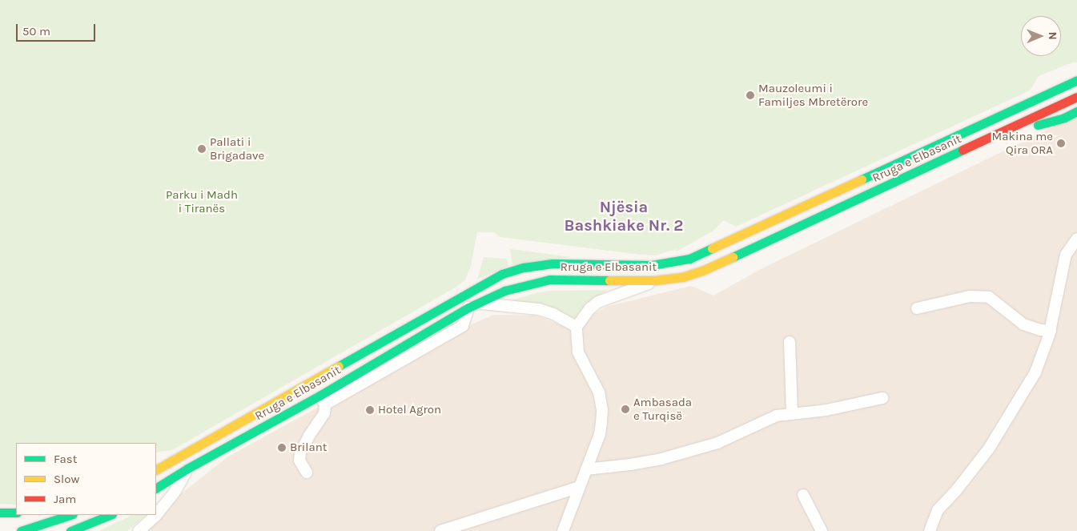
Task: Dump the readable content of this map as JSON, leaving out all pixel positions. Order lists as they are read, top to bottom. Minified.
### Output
{"streets":{"main road":["Rruga e Elbasanit"]},"districts":["Njësia Bashkiake Nr. 2"],"parks":["Parku i Madh i Tiranës"],"places":["Mauzoleumi i Familjes Mbretërore","Makina me Qira ORA","Pallati i Brigadave","Ambasada e Turqisë","Hotel Agron","Brilant"],"legend":["Fast","Slow","Jam"],"scale_bar":"50 m","north":"right"}
